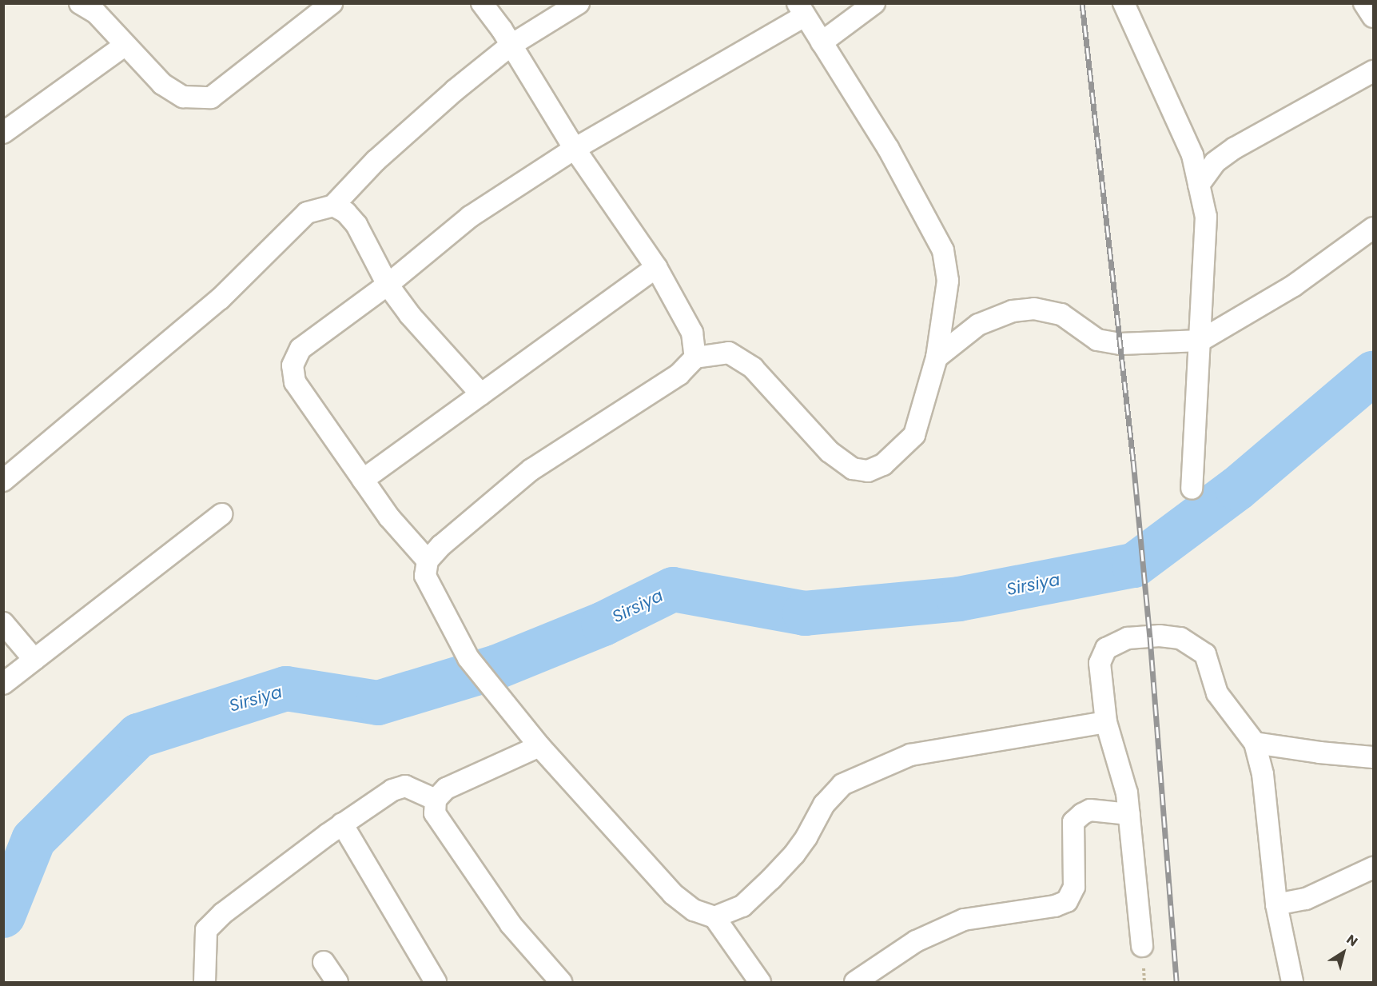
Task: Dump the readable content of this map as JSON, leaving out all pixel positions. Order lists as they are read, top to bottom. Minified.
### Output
{"water":["Sirsiya"],"north":"top right"}
